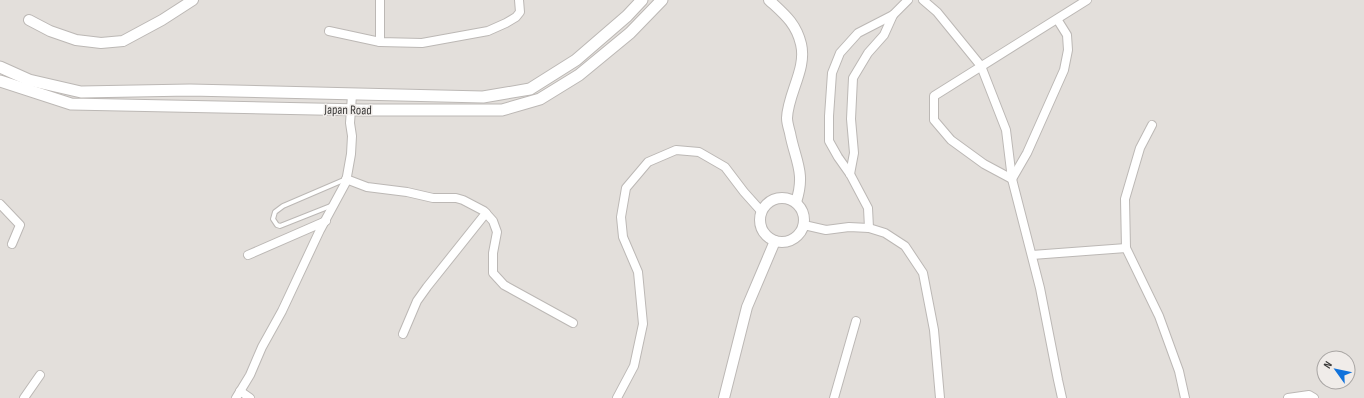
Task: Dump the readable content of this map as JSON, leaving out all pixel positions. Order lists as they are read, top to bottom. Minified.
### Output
{"streets":{"main road":["Japan Road"]},"north":"top left"}
